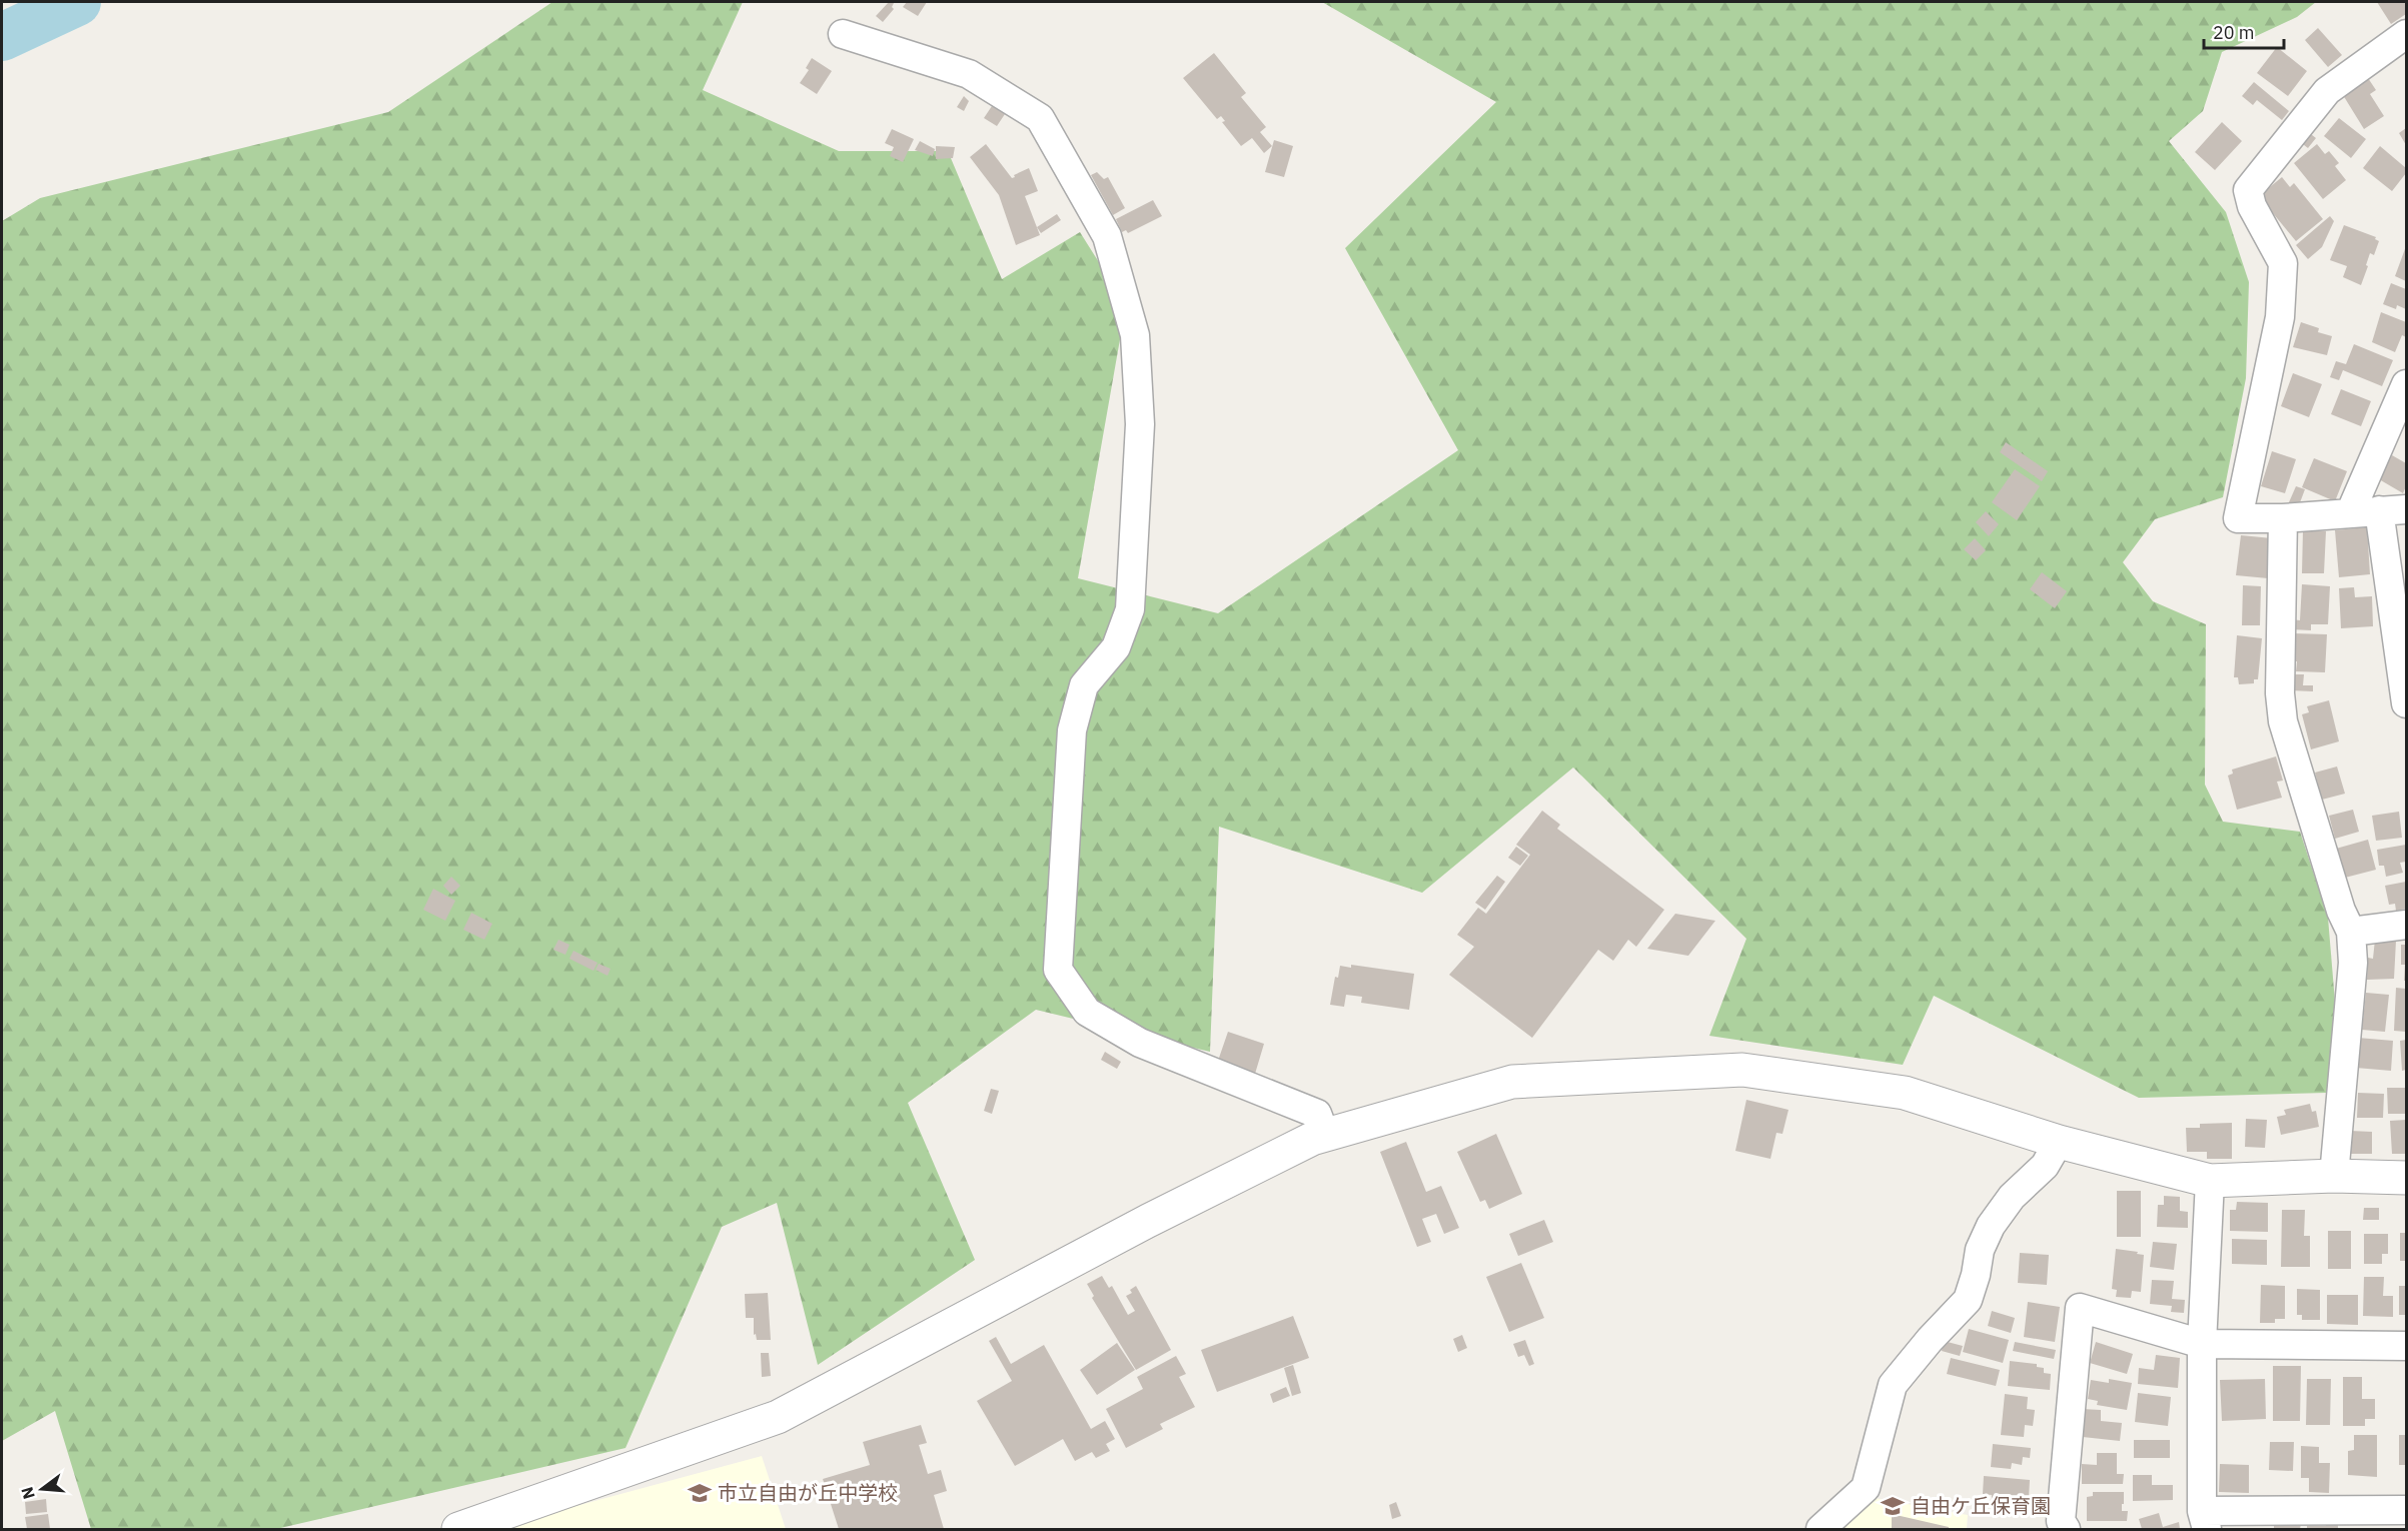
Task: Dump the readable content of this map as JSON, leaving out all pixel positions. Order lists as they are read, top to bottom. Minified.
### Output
{"places":{"school or university":["市立自由が丘中学校","自由ケ丘保育園"]},"scale_bar":"20 m","north":"left"}
